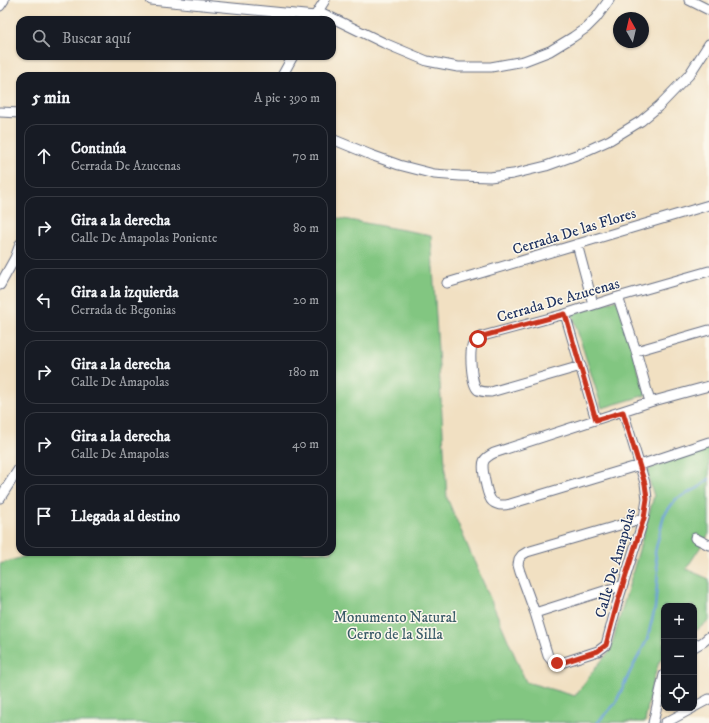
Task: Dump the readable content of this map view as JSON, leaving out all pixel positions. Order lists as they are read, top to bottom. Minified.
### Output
{"streets":{"street":["Cerrada De las Flores","Cerrada De Azucenas","Calle De Amapolas"]},"parks":["Monumento Natural Cerro de la Silla"],"north":"top","page":{"search":"Buscar aquí","heading":["5 min","A pie · 390 m"],"list":[["Continúa","Cerrada De Azucenas","70 m"],["Gira a la derecha","Calle De Amapolas Poniente","80 m"],["Gira a la izquierda","Cerrada de Begonias","20 m"],["Gira a la derecha","Calle De Amapolas","180 m"],["Gira a la derecha","Calle De Amapolas","40 m"],"Llegada al destino"],"map_buttons":["+","−"]}}
